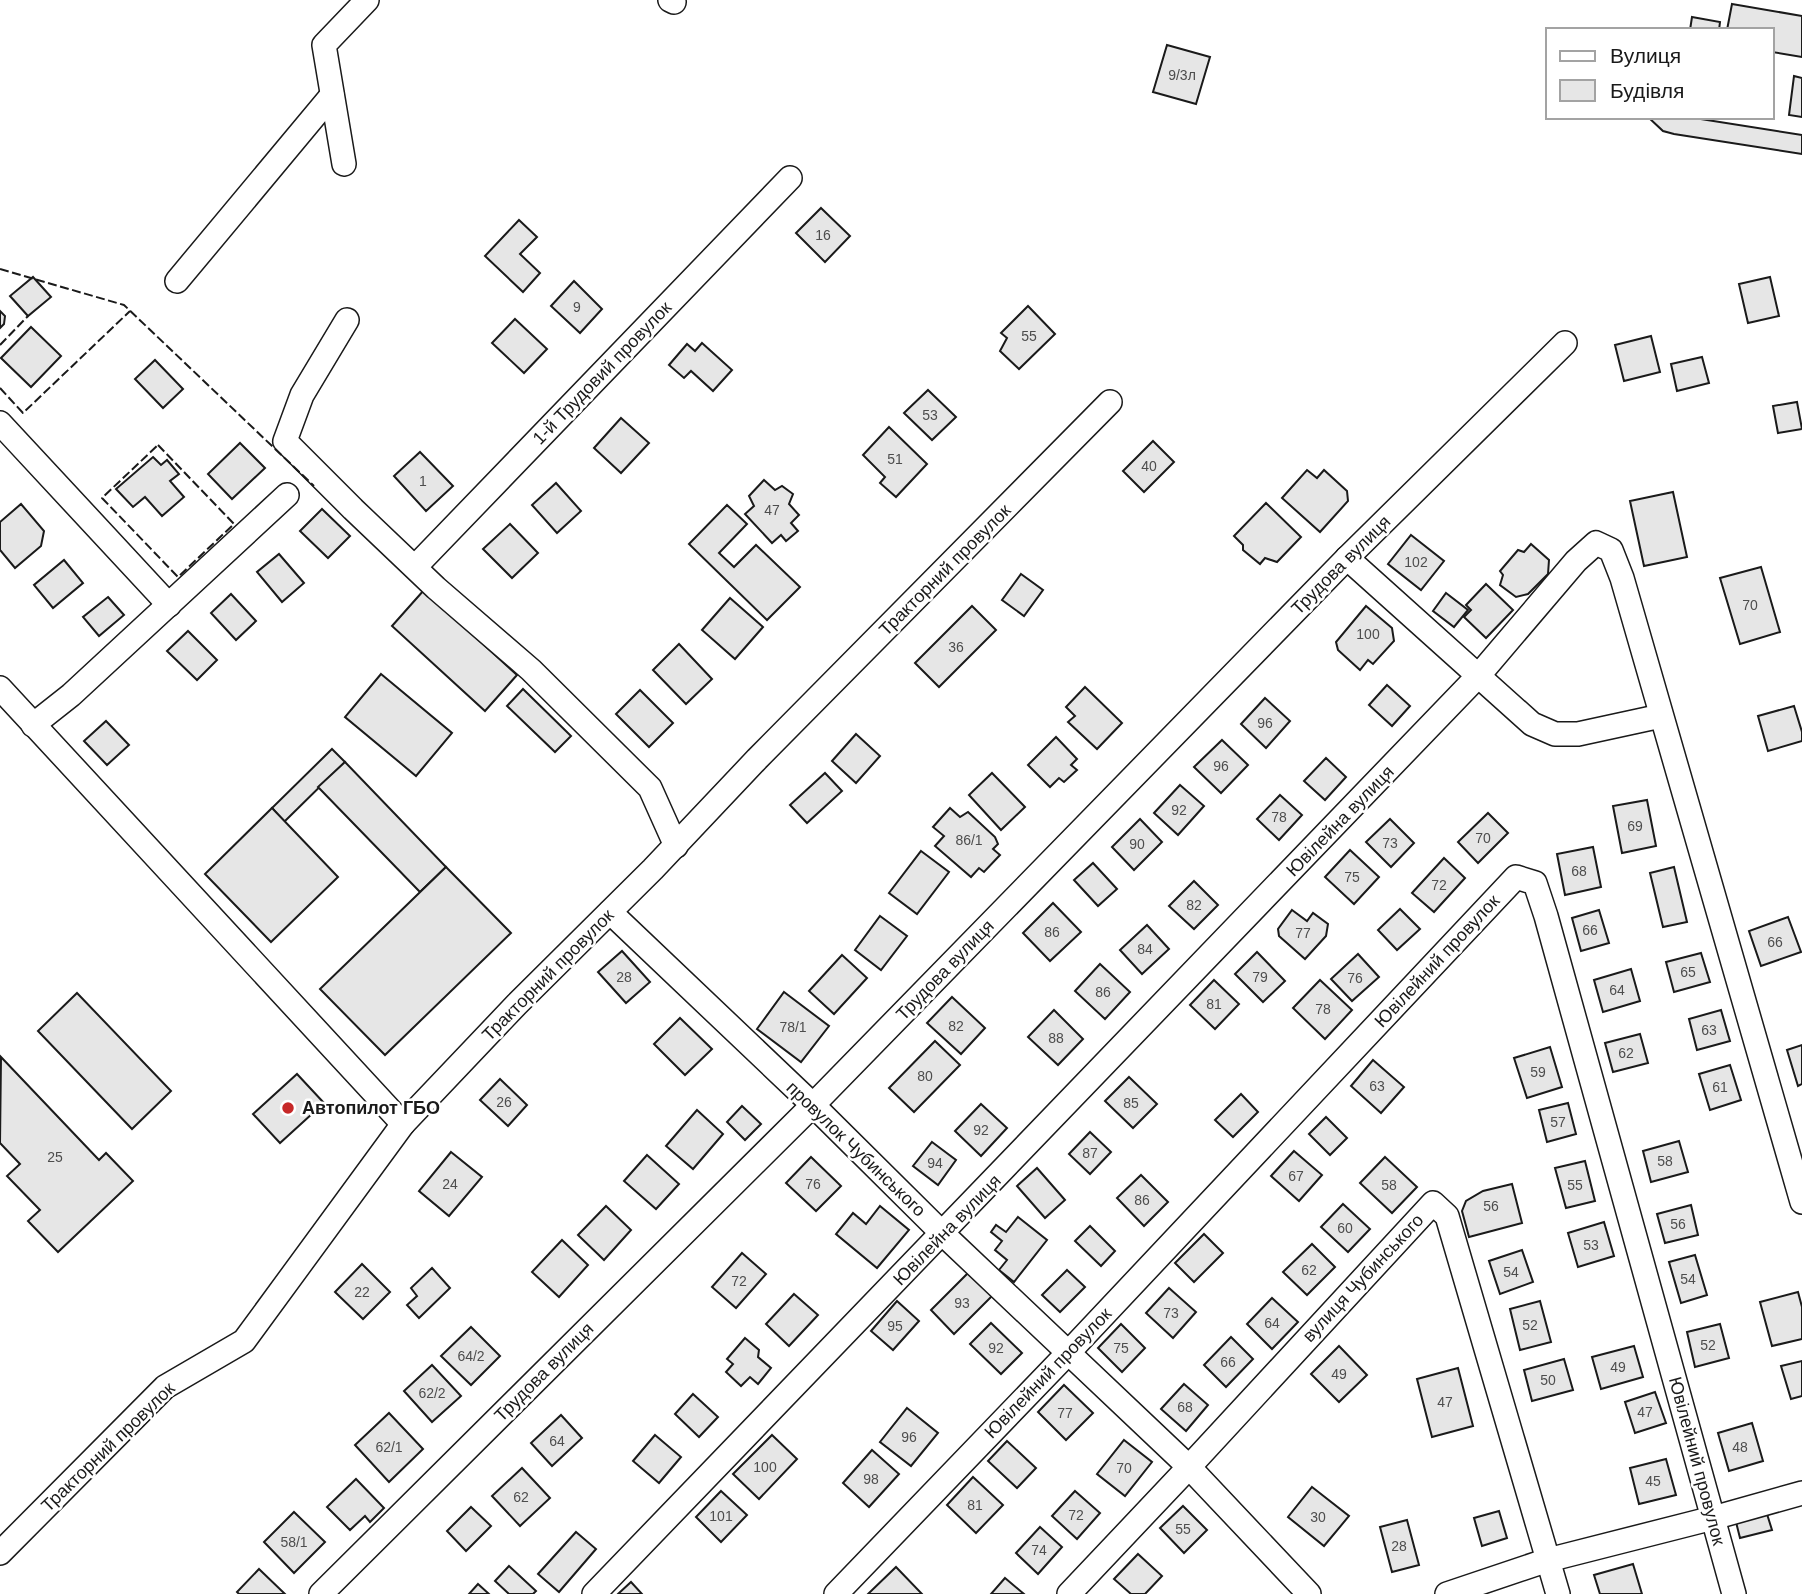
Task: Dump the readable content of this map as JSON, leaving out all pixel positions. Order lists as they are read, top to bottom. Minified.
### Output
{"streets":{"street":["1-й Трудовий провулок","Трудова вулиця","Тракторний провулок","Ювілейна вулиця","Ювілейний провулок","провулок Чубинського","вулиця Чубинського"]},"crossings":[["Трудова вулиця","провулок Чубинського"],["Тракторний провулок","провулок Чубинського"],["Ювілейна вулиця","провулок Чубинського"],["Ювілейний провулок","провулок Чубинського"],["провулок Чубинського","вулиця Чубинського"]],"places":["Автопилот ГБО"],"house_numbers":["9/3л","16","9","55","53","51","40","1","47","102","70","100","36","96","96","92","78","69","70","86/1","73","90","68","75","72","82","66","86","77","66","84","65","28","79","76","64","86","81","78","82","78/1","63","88","62","59","80","63","61","26","85","57","92","87","25","58","94","67","24","76","58","55","86","56","56","60","53","62","54","54","72","22","93","73","64","52","95","52","92","75","64/2","66","49","49","50","62/2","47","68","47","77","96","64","62/1","48","100","70","98","45","62","81","72","101","30","55","58/1","28","74"],"legend":["Вулиця","Будівля"]}
